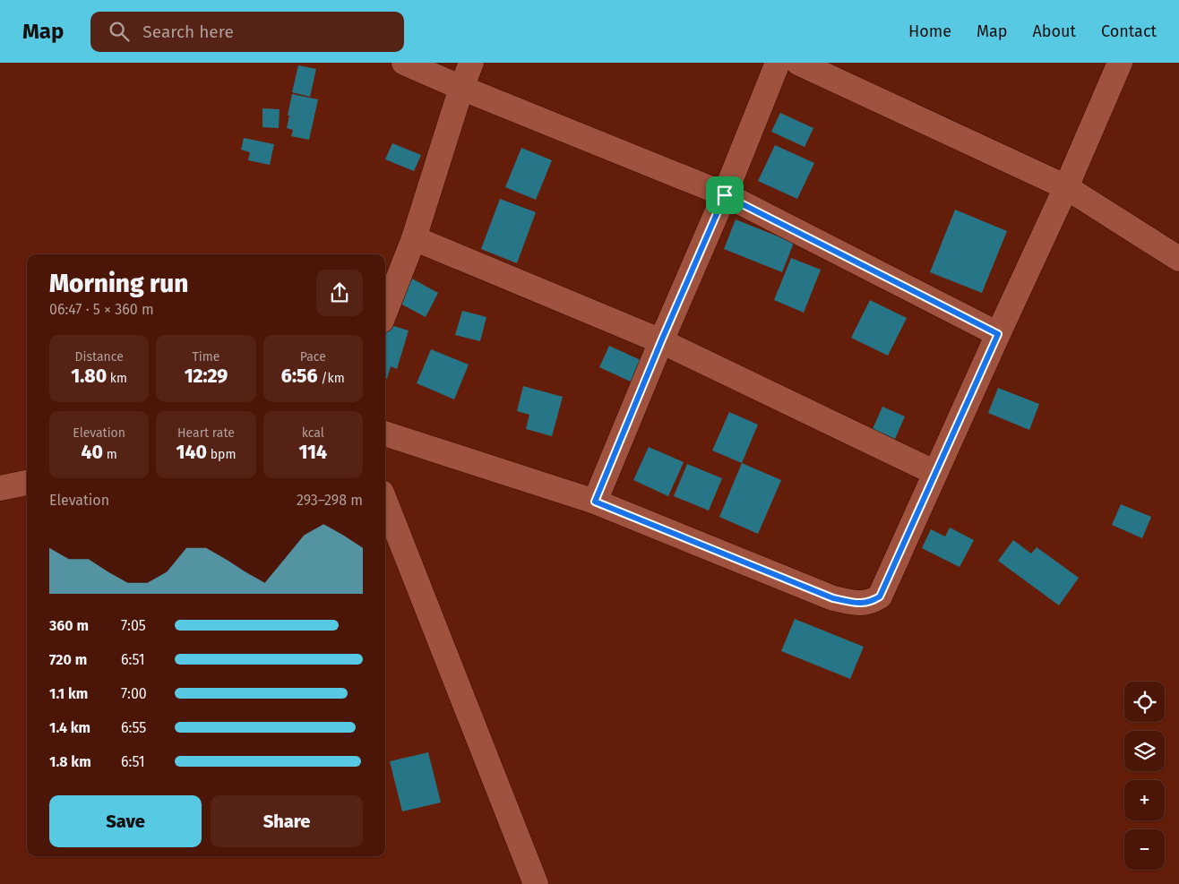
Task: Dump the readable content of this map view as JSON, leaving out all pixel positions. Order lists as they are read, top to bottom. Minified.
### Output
{"page":{"header":"Map","search":"Search here","nav":["Home","Map","About","Contact"],"heading":["Morning run","06:47 · 5 × 360 m"],"stats":[["Distance","1.80 km"],["Time","12:29"],["Pace","6:56 /km"],["Elevation","40 m"],["Heart rate","140 bpm"],["kcal","114"]],"chart":["Elevation","293–298 m"],"list":[{"name":"360 m","note":"7:05"},{"name":"720 m","note":"6:51"},{"name":"1.1 km","note":"7:00"},{"name":"1.4 km","note":"6:55"},{"name":"1.8 km","note":"6:51"}],"map_buttons":["+","−"],"buttons":["Save","Share"]}}
